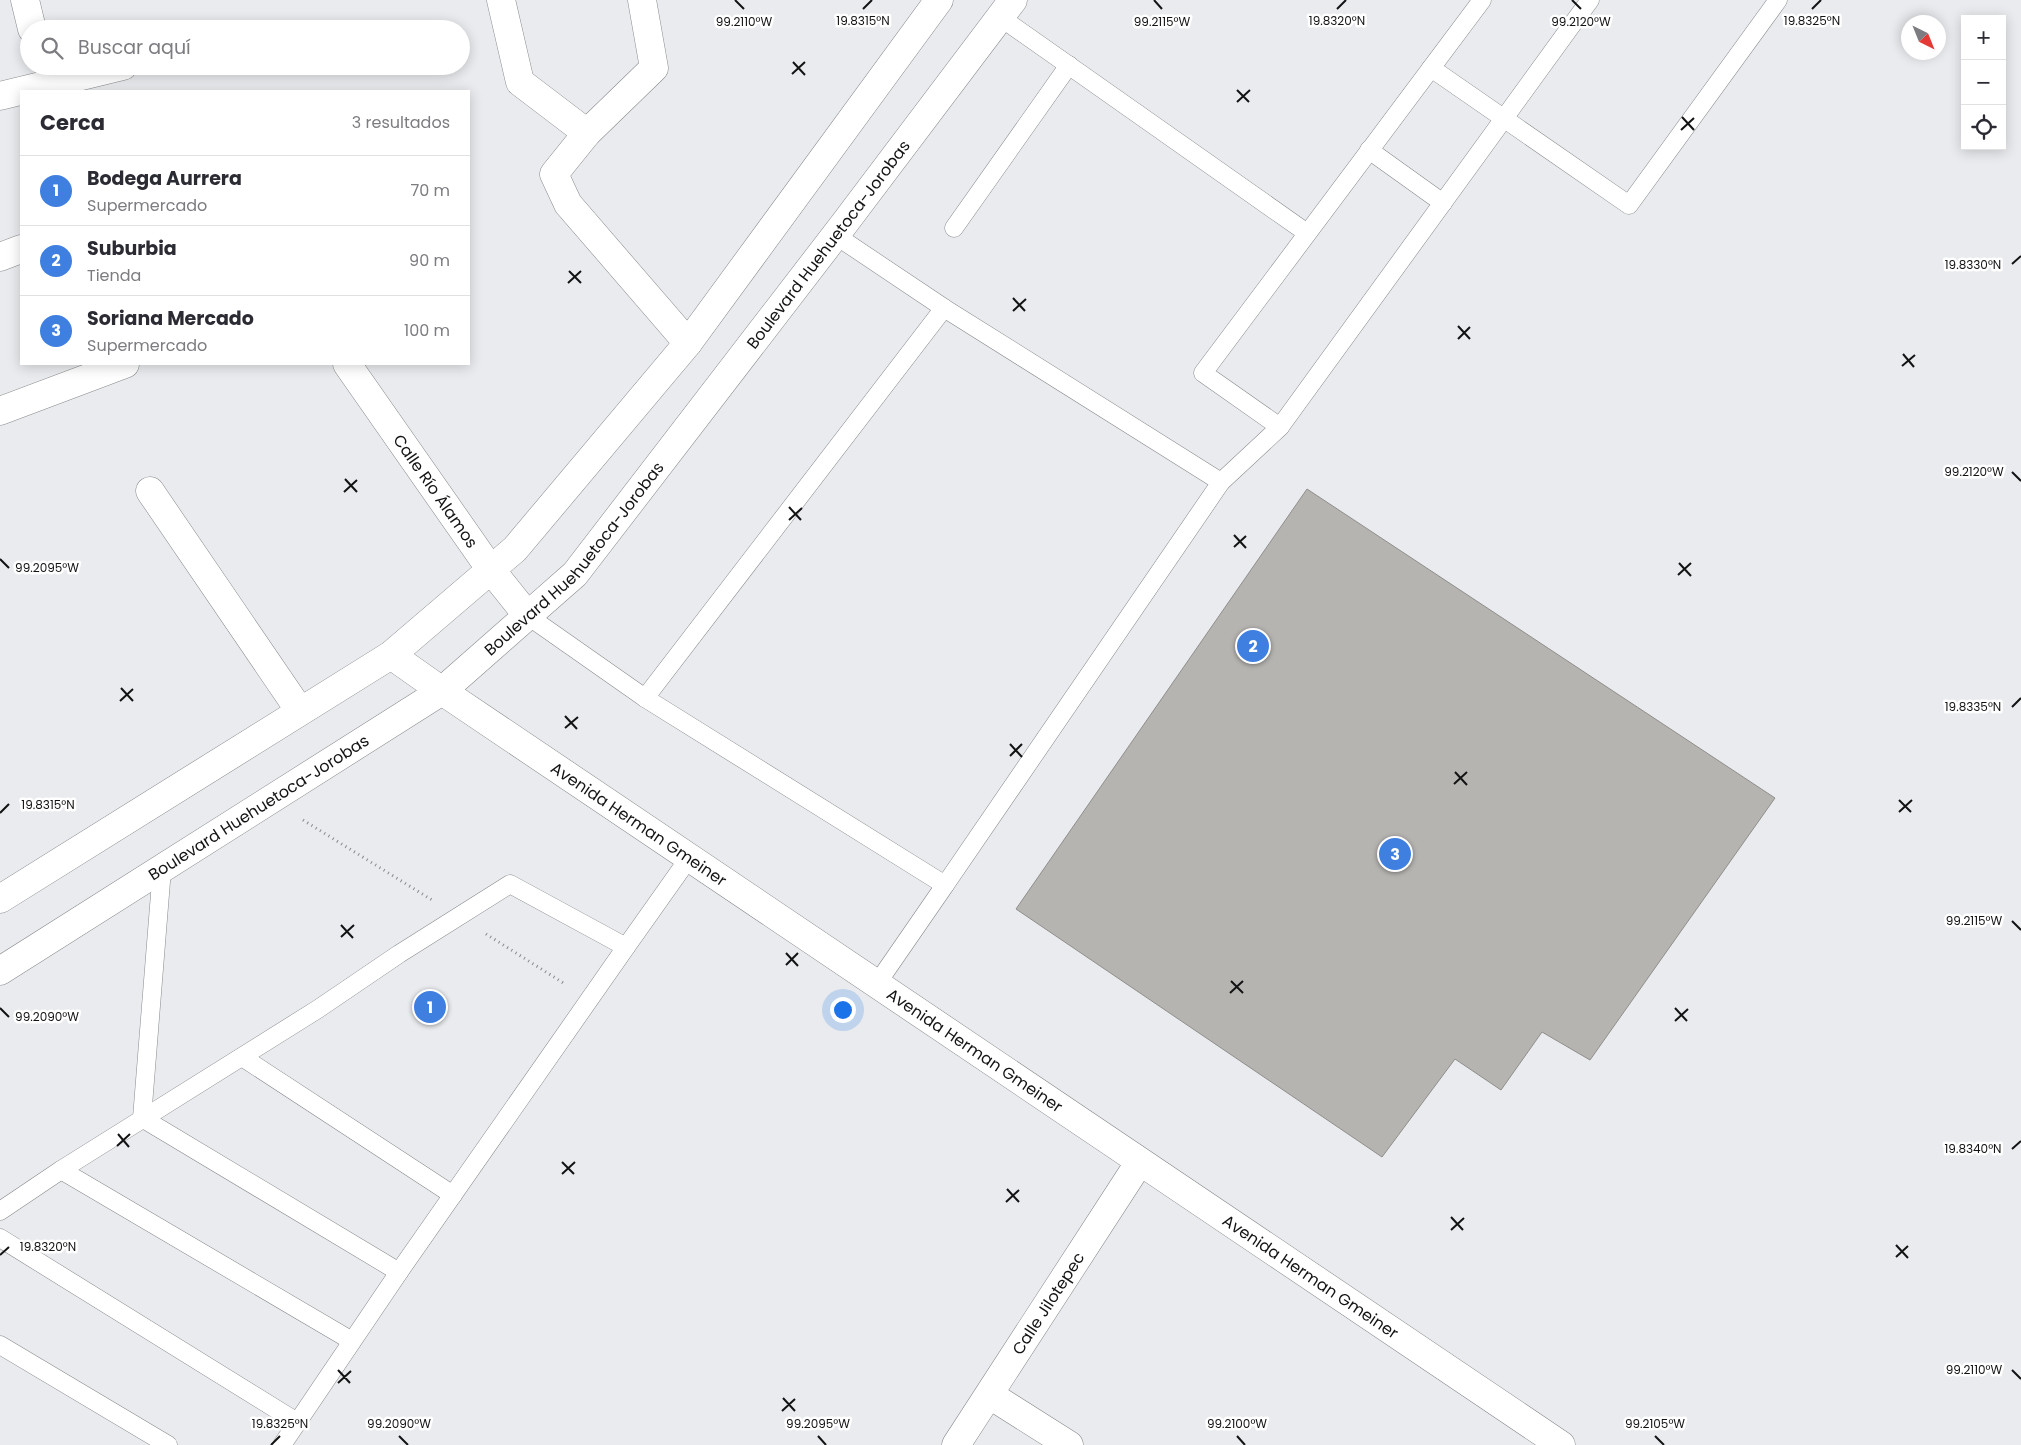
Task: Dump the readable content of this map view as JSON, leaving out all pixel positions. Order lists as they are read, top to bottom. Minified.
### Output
{"streets":{"street":["Boulevard Huehuetoca-Jorobas","Calle Río Álamos","Avenida Herman Gmeiner","Calle Jilotepec"]},"crossings":[["Boulevard Huehuetoca-Jorobas","Calle Río Álamos"],["Boulevard Huehuetoca-Jorobas","Avenida Herman Gmeiner"],["Avenida Herman Gmeiner","Calle Jilotepec"]],"north":"bottom right","page":{"map_buttons":["+","−"],"search":"Buscar aquí","heading":["Cerca","3 resultados"],"list":[{"mark":"1","name":"Bodega Aurrera","note":"Supermercado","value":"70 m"},{"mark":"2","name":"Suburbia","note":"Tienda","value":"90 m"},{"mark":"3","name":"Soriana Mercado","note":"Supermercado","value":"100 m"}],"pins":["2","3","1"]},"coordinates":["19.8315°N","19.8320°N","19.8325°N","99.2110°W","99.2115°W","99.2120°W","19.8330°N","99.2095°W","19.8335°N","99.2090°W","19.8340°N","99.2100°W","99.2105°W"]}
